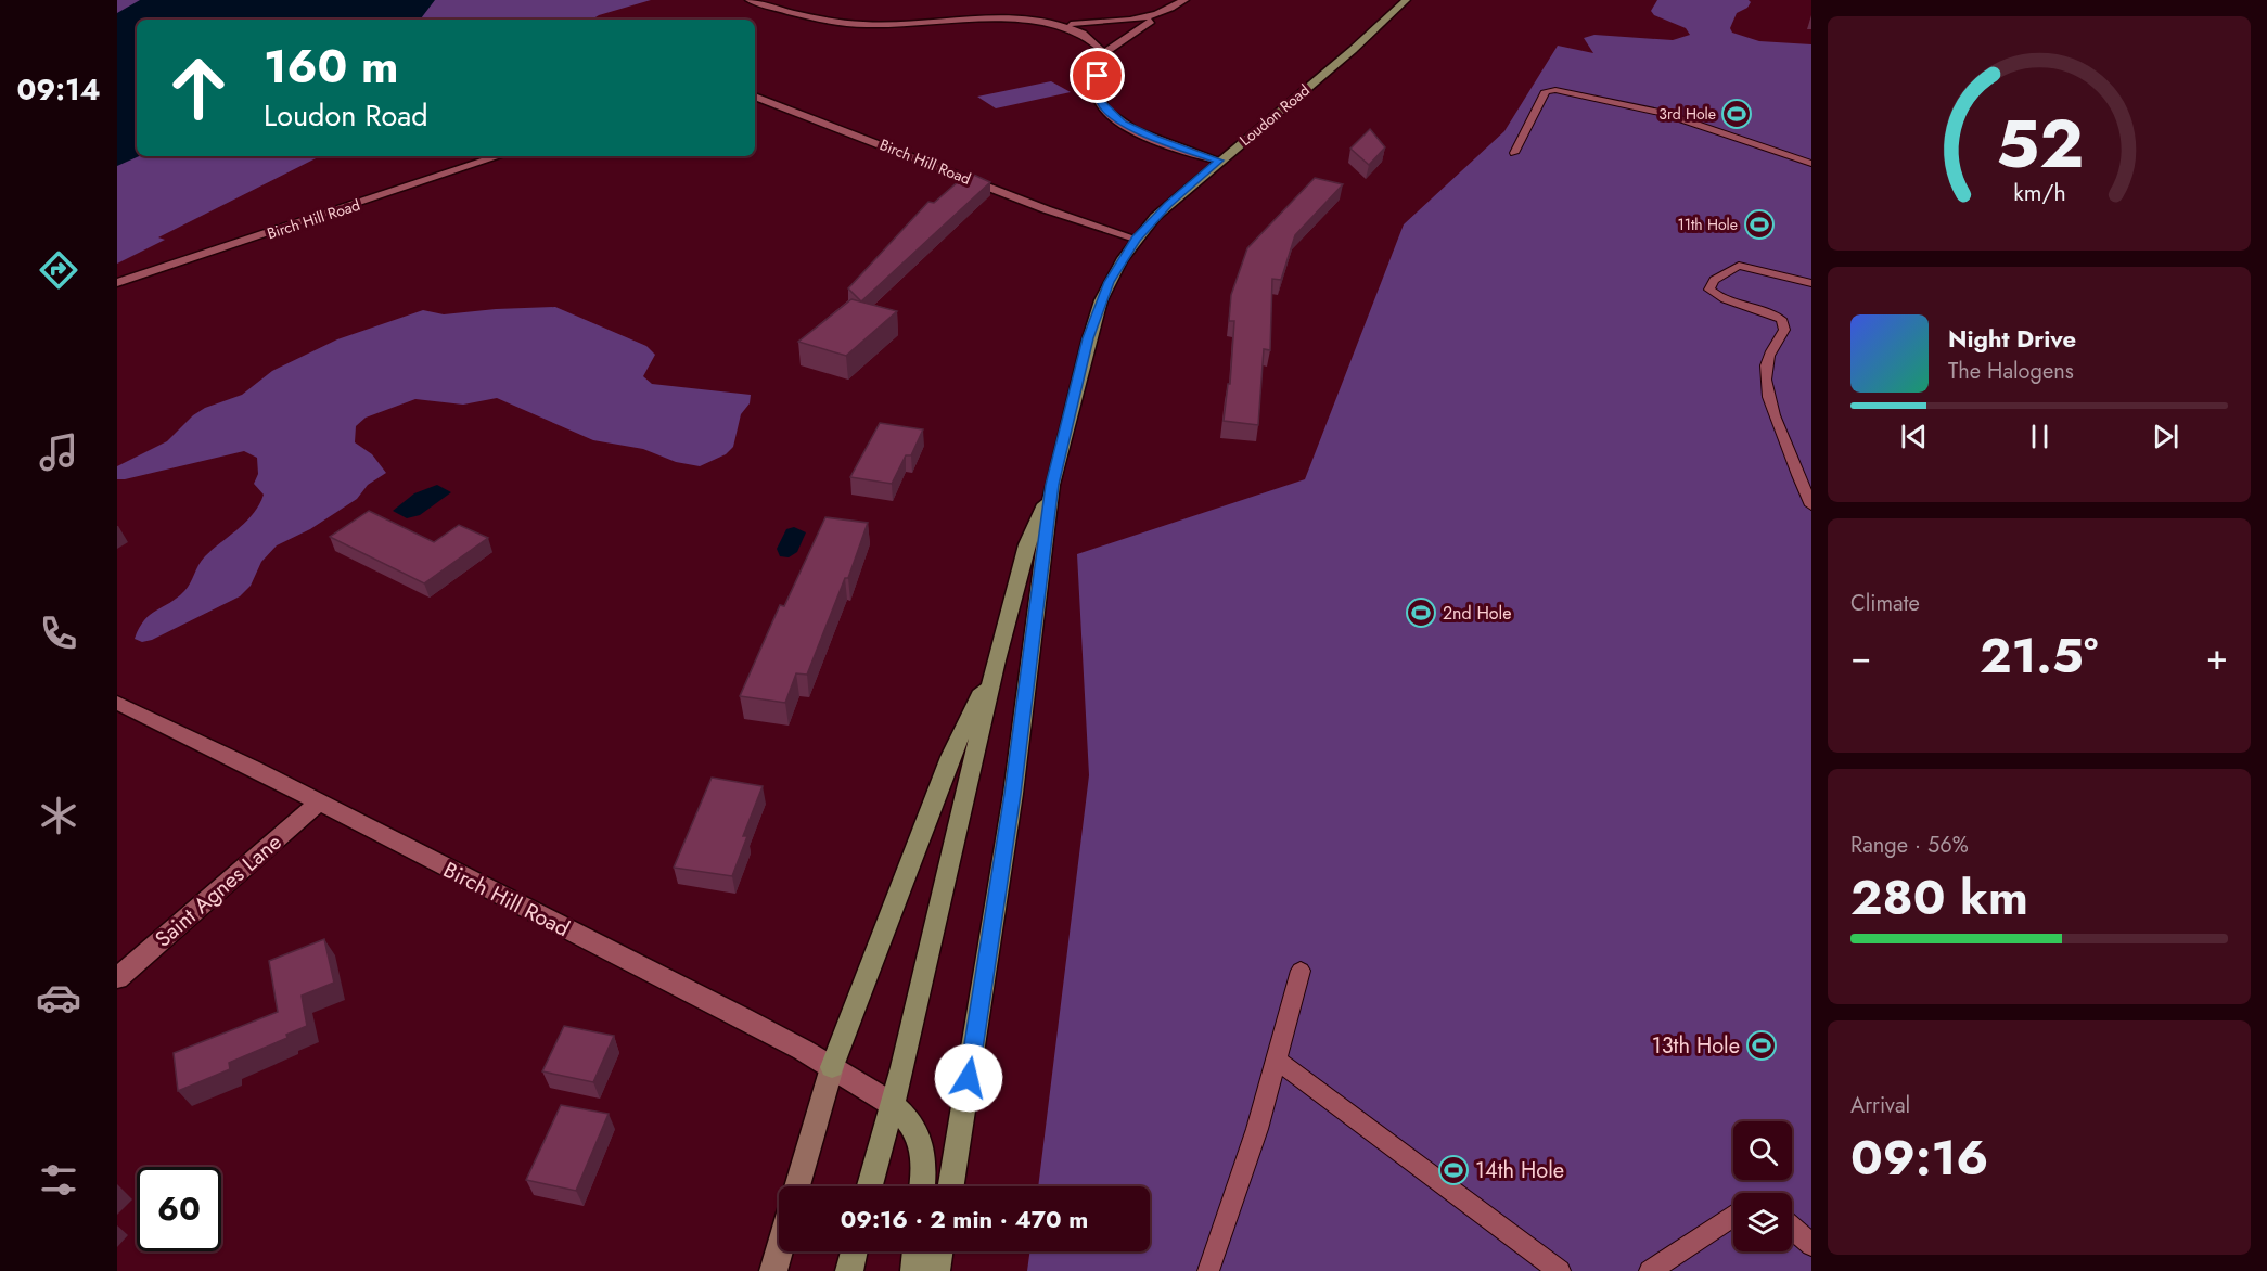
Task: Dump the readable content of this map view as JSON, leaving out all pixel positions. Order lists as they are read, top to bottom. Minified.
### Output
{"streets":{"main road":["Loudon Road"],"street":["Birch Hill Road","Saint Agnes Lane"]},"crossings":[["Loudon Road","Birch Hill Road"],["Birch Hill Road","Saint Agnes Lane"]],"places":{"sports":["3rd Hole","11th Hole","2nd Hole","13th Hole","14th Hole"]},"page":{"tabs":"09:14","turn":["160 m","Loudon Road"],"song":["Night Drive","The Halogens"],"tile":["Climate",["Range · 56%","280 km"],["Arrival","09:16"]],"heat":["−","21.5°","+"],"limit":"60","trip":"09:16 · 2 min · 470 m","gauge":["52","km/h"]}}
